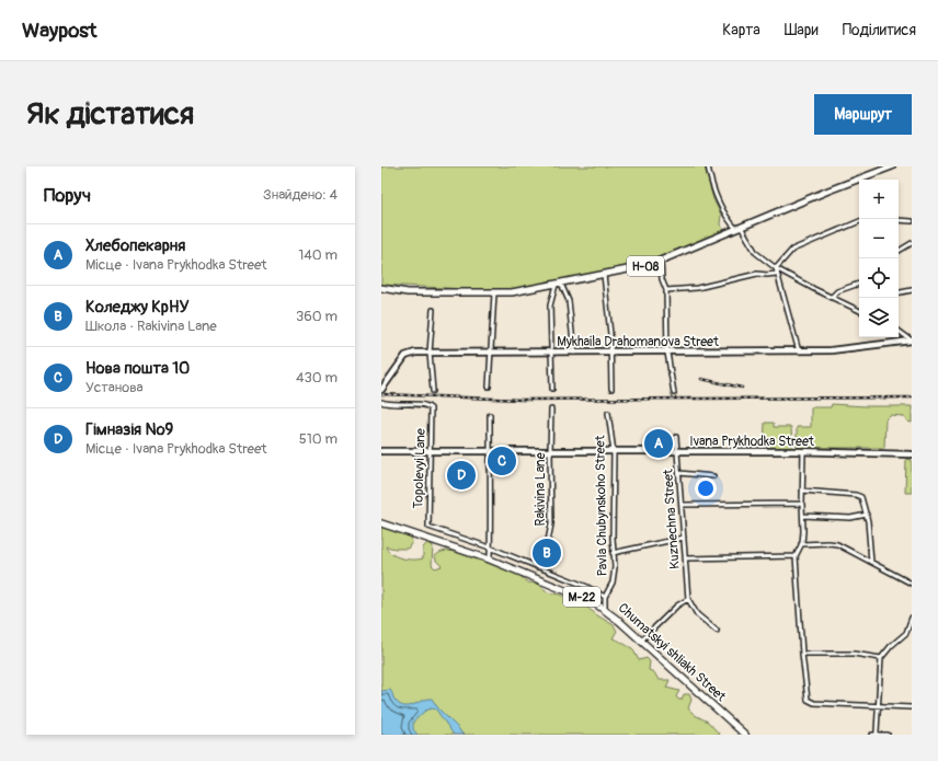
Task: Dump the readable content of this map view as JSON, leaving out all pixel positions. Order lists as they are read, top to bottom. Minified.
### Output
{"streets":{"highway":["М-22","Chumatskyi shliakh Street"],"main road":["Н-08","Mykhaila Drahomanova Street","Ivana Prykhodka Street"],"street":["Topolevyi Lane","Rakivina Lane","Pavla Chubynskoho Street","Kuznechna Street"]},"crossings":[["Ivana Prykhodka Street","Topolevyi Lane"],["Ivana Prykhodka Street","Rakivina Lane"],["Ivana Prykhodka Street","Pavla Chubynskoho Street"],["Ivana Prykhodka Street","Kuznechna Street"]],"page":{"header":"Waypost","nav":["Карта","Шари","Поділитися"],"buttons":"Маршрут","title":"Як дістатися","heading":["Поруч","Знайдено: 4"],"map_buttons":["+","−"],"list":[{"mark":"A","name":"Хлебопекарня","note":"Місце · Ivana Prykhodka Street","value":"140 m"},{"mark":"B","name":"Коледжу КрНУ","note":"Школа · Rakivina Lane","value":"360 m"},{"mark":"C","name":"Нова пошта 10","note":"Установа","value":"430 m"},{"mark":"D","name":"Гімназія №9","note":"Місце · Ivana Prykhodka Street","value":"510 m"}],"pins":["A","C","D","B"]}}
